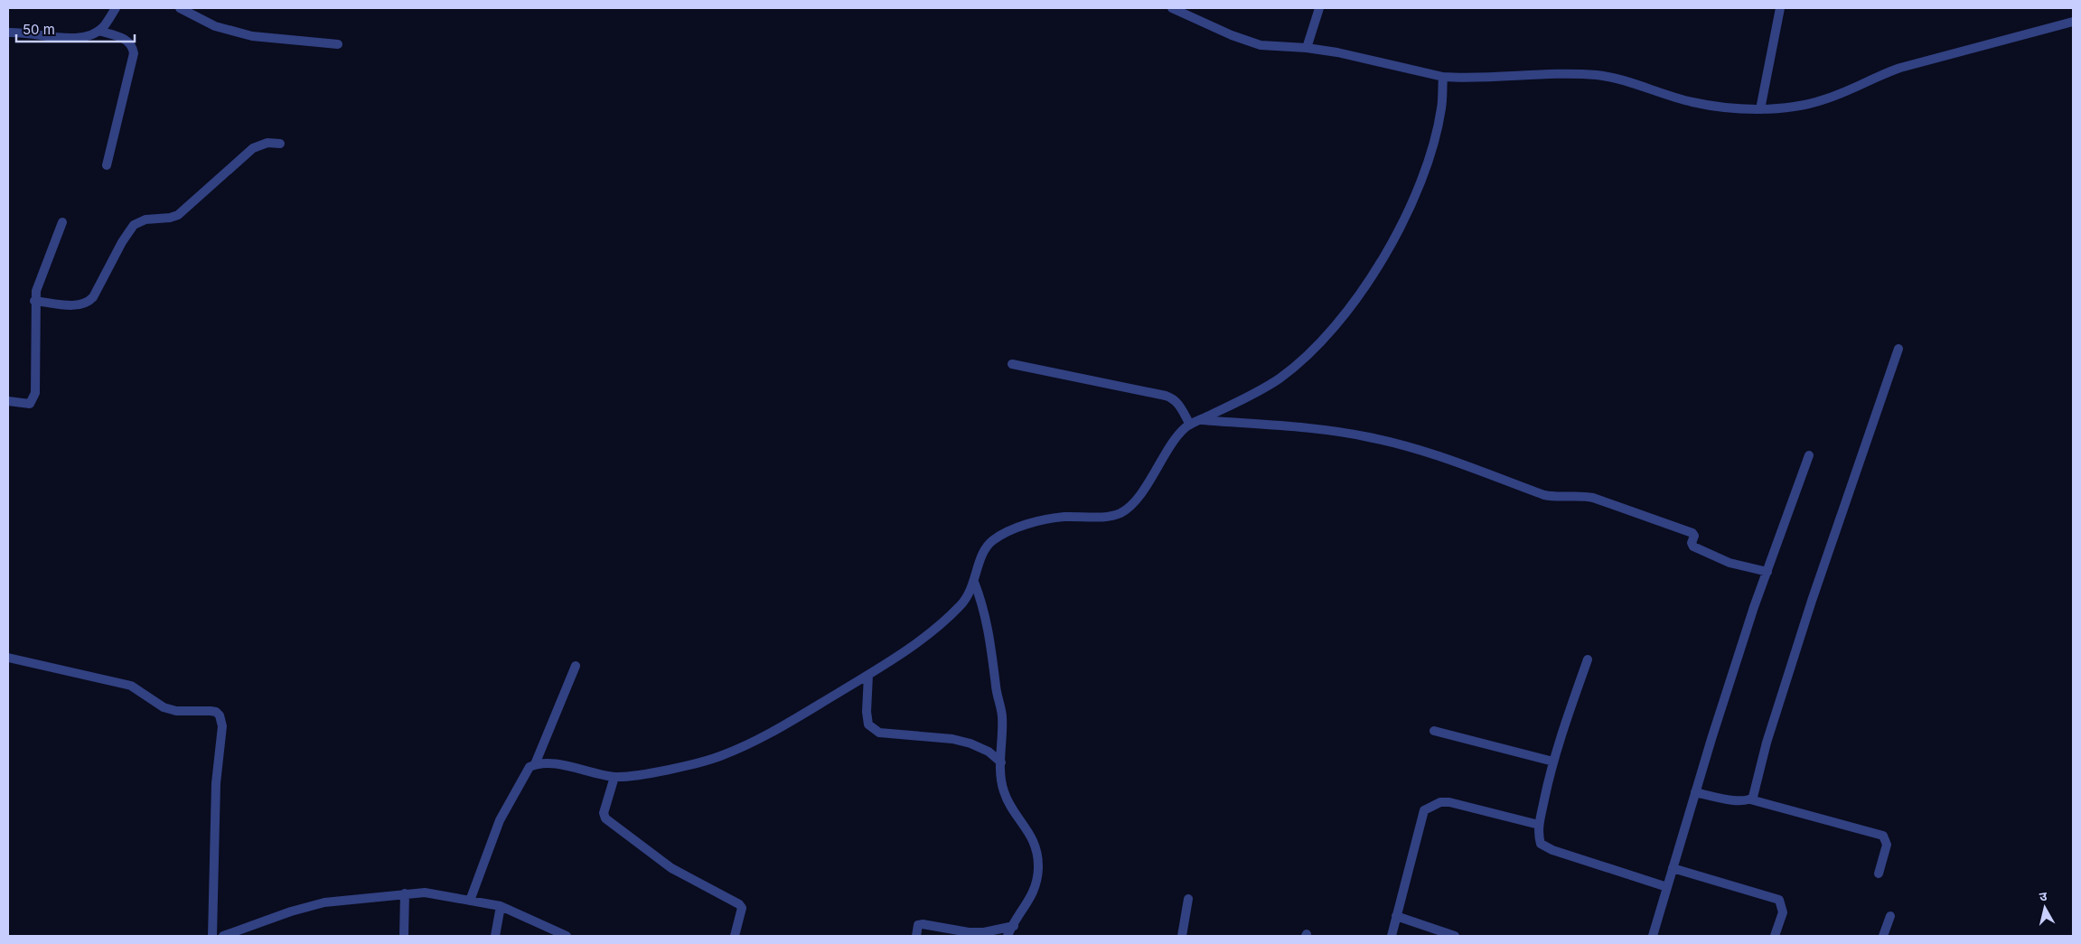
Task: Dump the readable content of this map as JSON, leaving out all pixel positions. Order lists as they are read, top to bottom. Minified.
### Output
{"scale_bar":"50 m","north":"top"}
